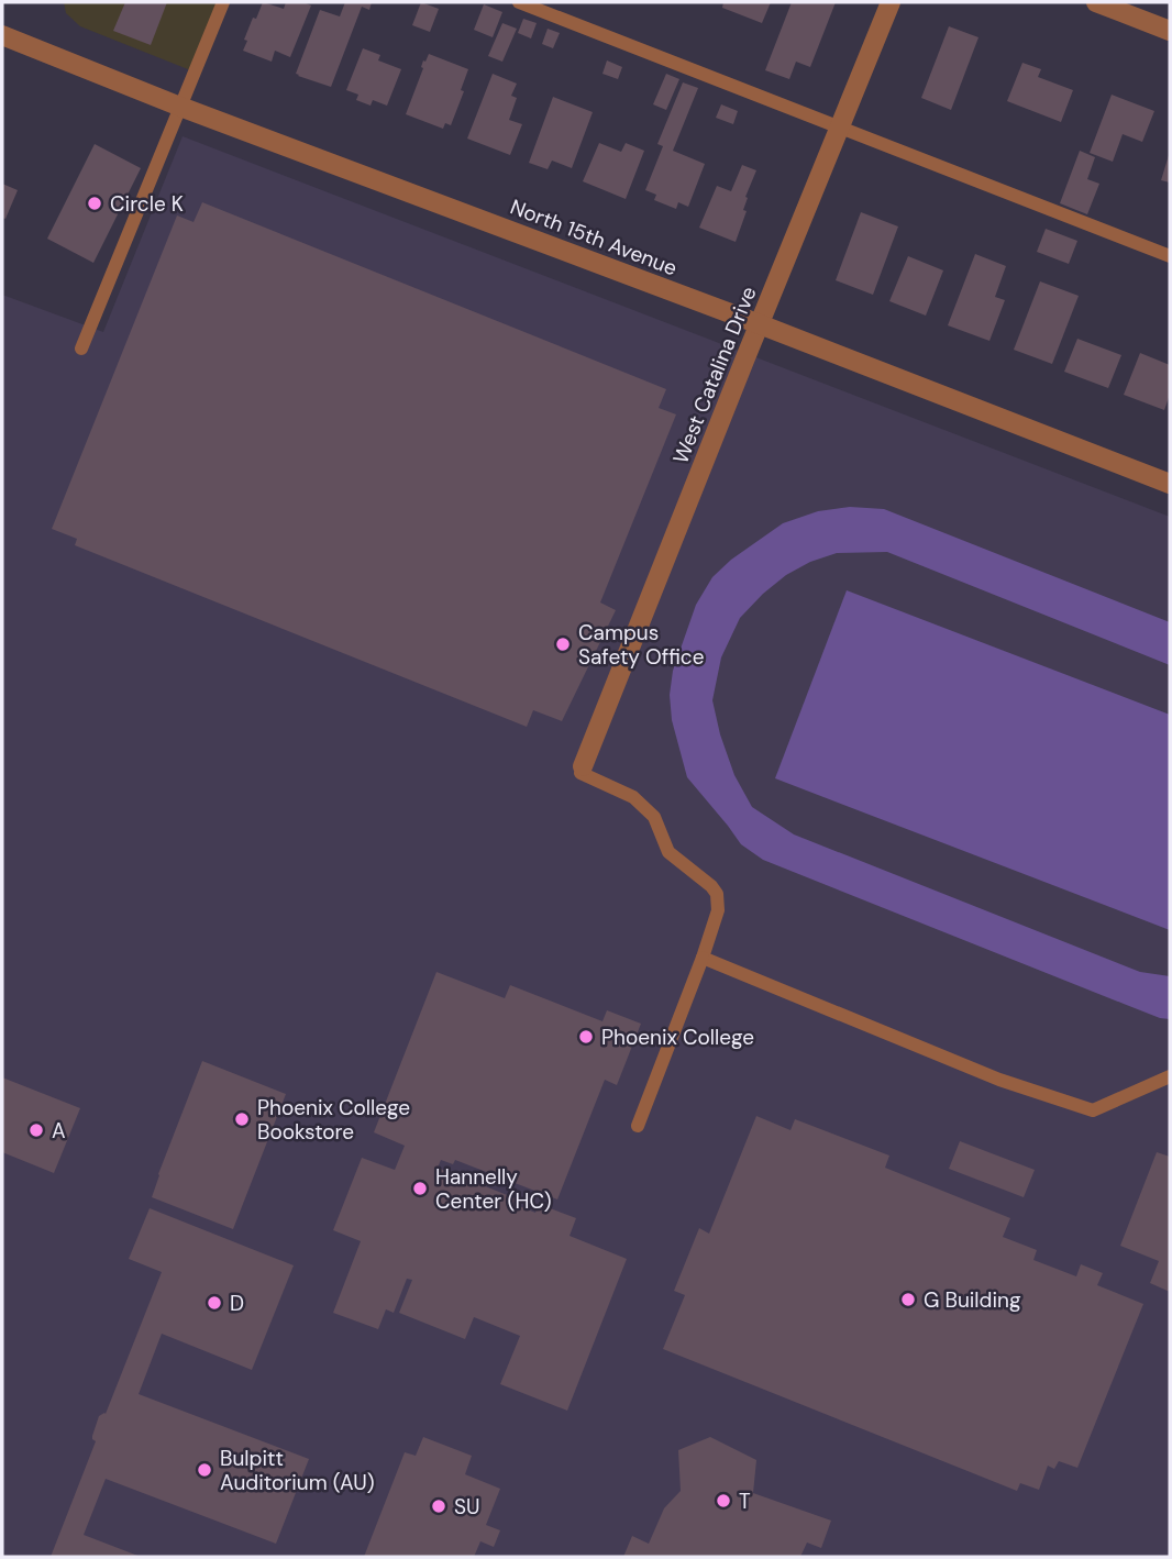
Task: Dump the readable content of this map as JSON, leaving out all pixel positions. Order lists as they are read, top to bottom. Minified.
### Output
{"streets":{"street":["North 15th Avenue","West Catalina Drive"]},"crossings":[["North 15th Avenue","West Catalina Drive"]],"places":["Circle K","Campus Safety Office","Phoenix College","Phoenix College Bookstore","A","Hannelly Center (HC)","G Building","D","Bulpitt Auditorium (AU)","T","SU"]}
